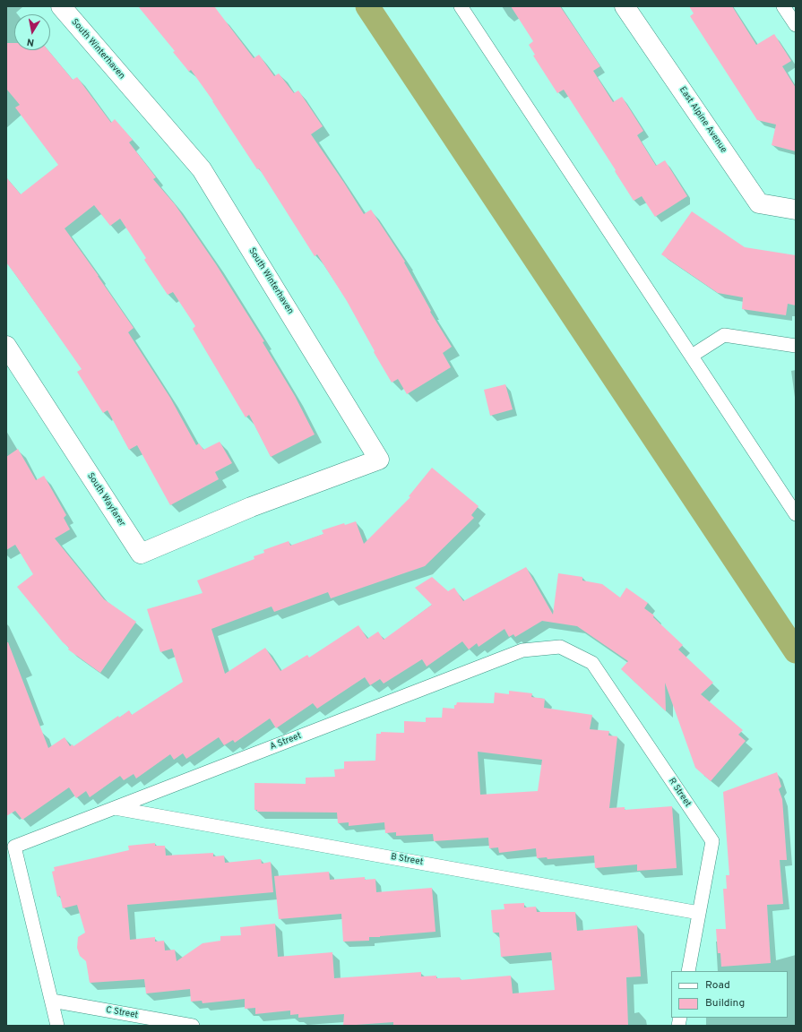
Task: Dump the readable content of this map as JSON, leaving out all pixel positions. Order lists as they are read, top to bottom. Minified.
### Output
{"streets":{"street":["South Winterhaven","East Alpine Avenue","South Wayfarer"],"lane":["A Street","R Street","B Street","C Street"]},"crossings":[["South Winterhaven","South Wayfarer"],["A Street","R Street"],["A Street","B Street"],["A Street","C Street"],["R Street","B Street"]],"legend":["Road","Building"],"north":"bottom"}
